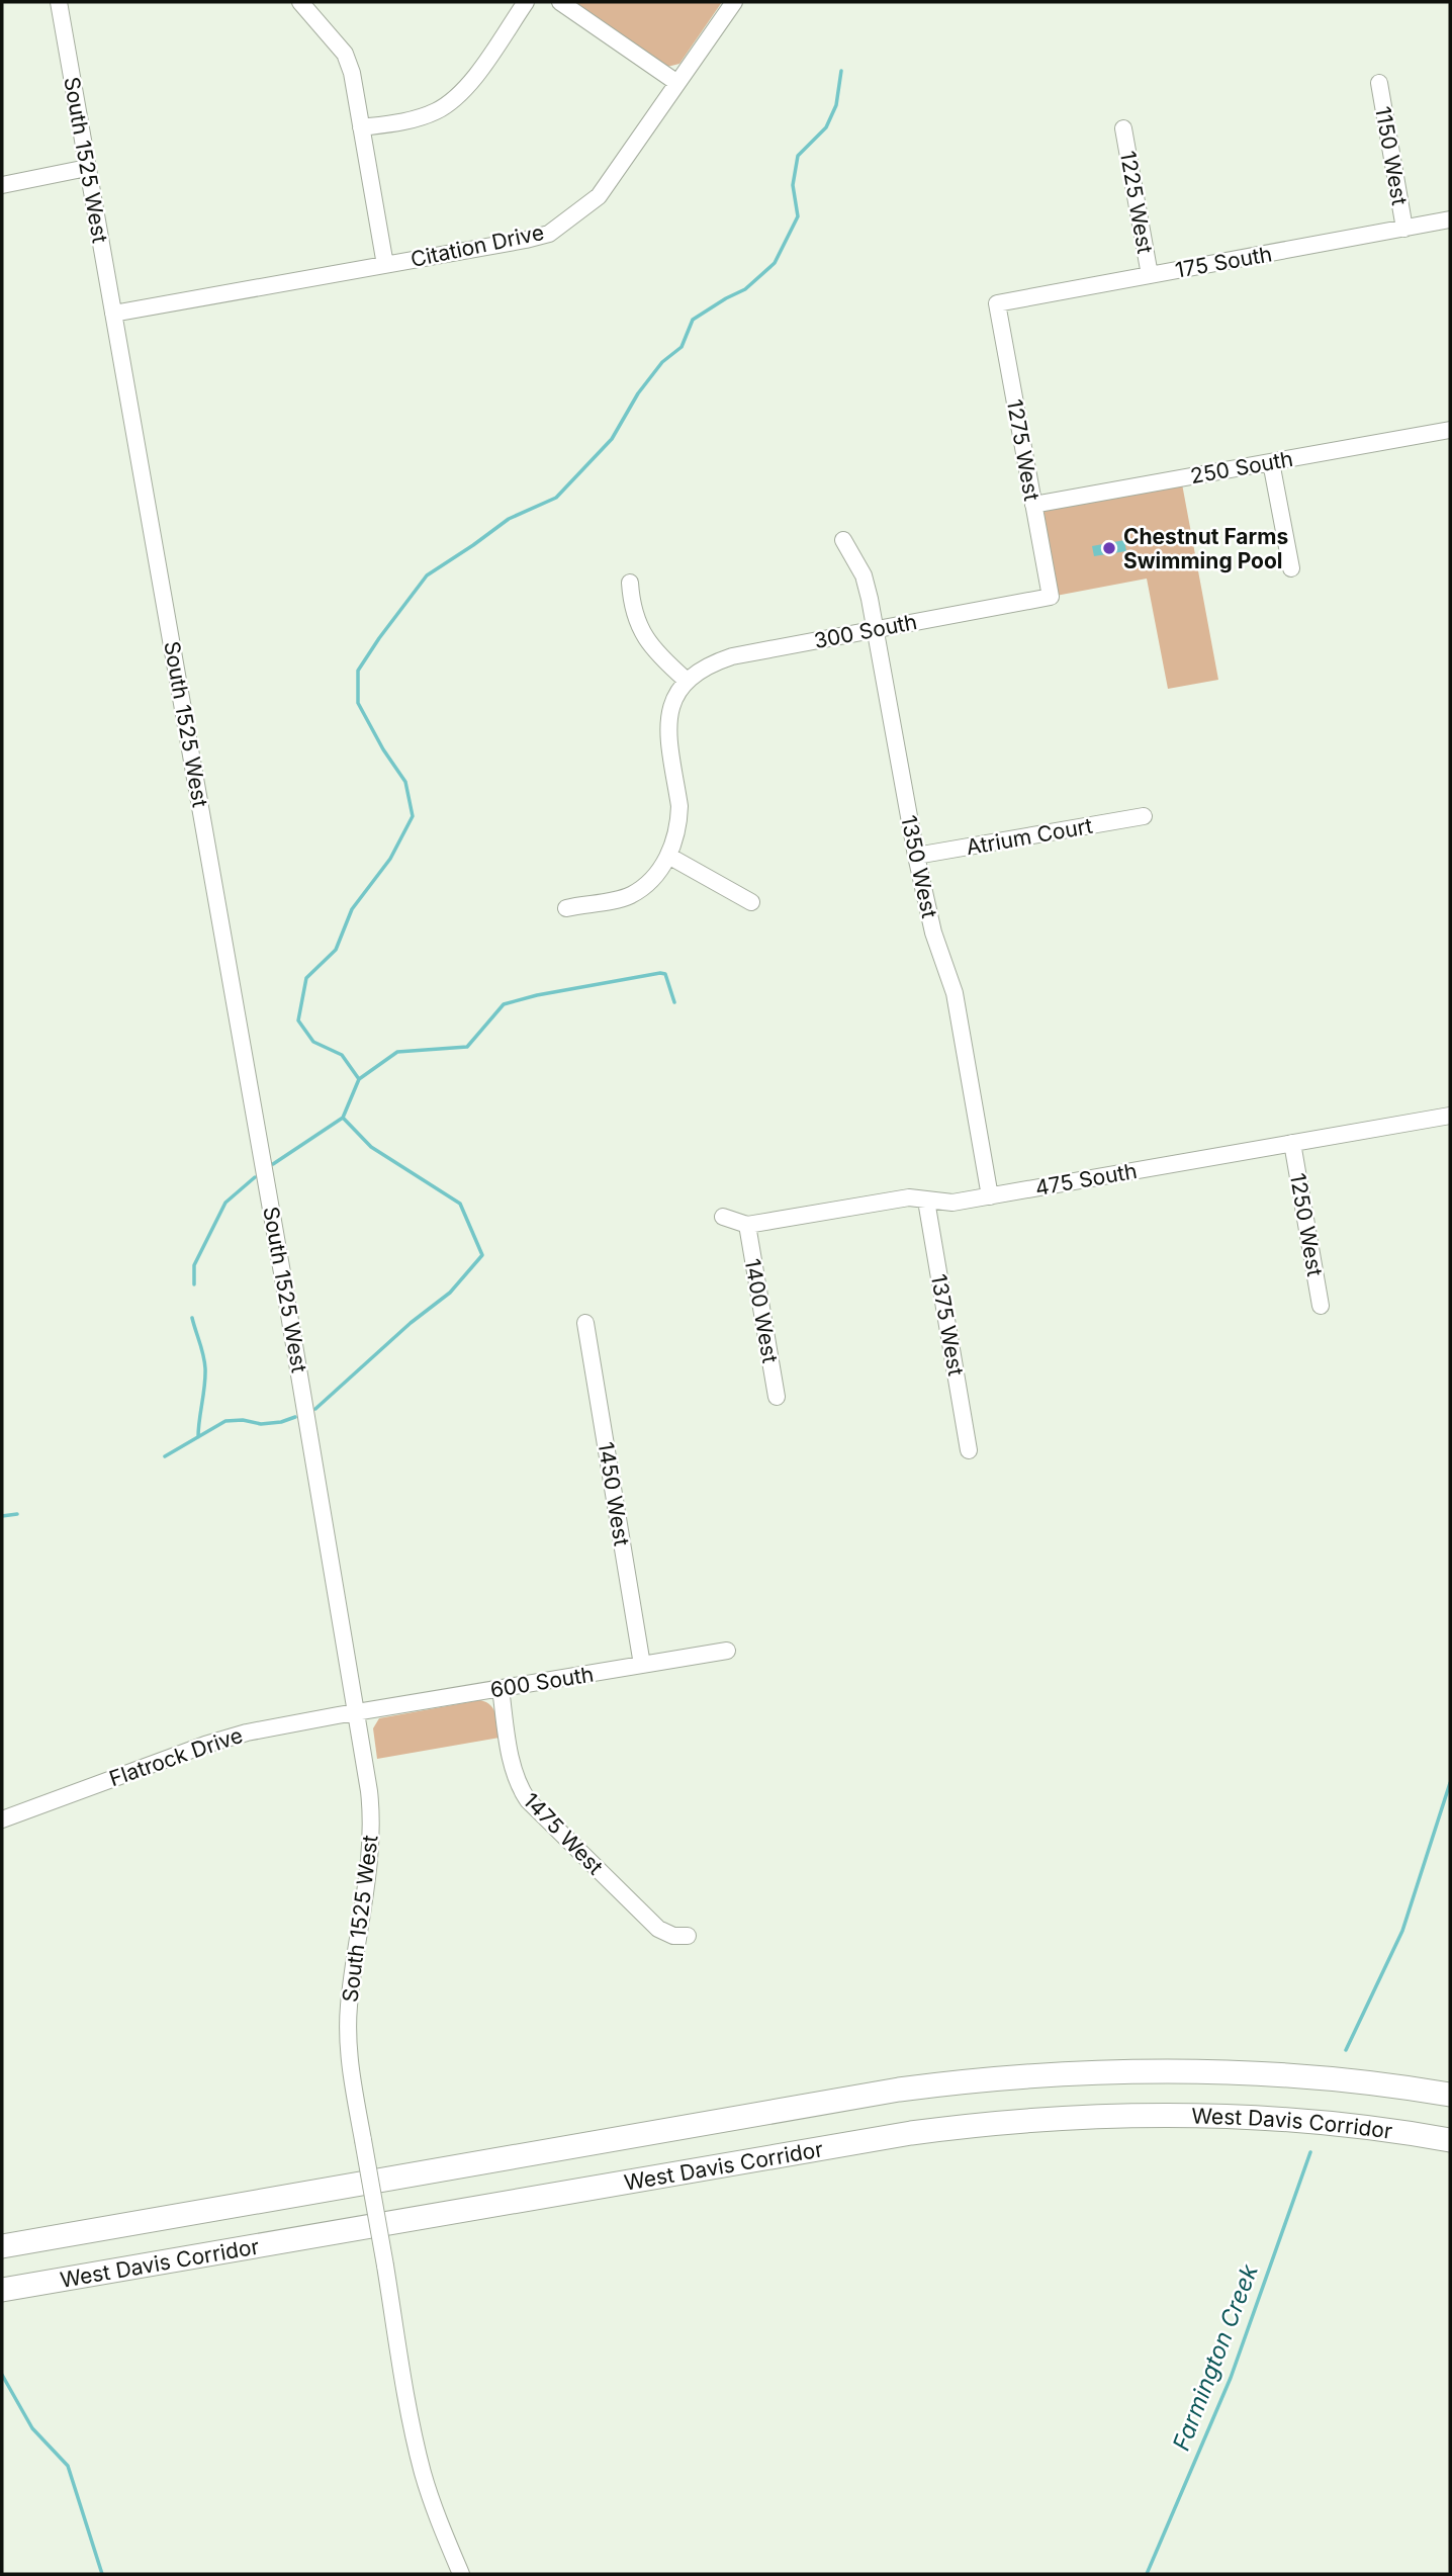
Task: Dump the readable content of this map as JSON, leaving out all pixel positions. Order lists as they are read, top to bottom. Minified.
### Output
{"streets":{"highway":["West Davis Corridor"],"street":["1150 West","South 1525 West","1225 West","Citation Drive","175 South","1275 West","250 South","300 South","Atrium Court","1350 West","475 South","1250 West","1400 West","1375 West","1450 West","600 South","Flatrock Drive","1475 West"]},"crossings":[["1150 West","175 South"],["South 1525 West","Citation Drive"],["South 1525 West","600 South"],["South 1525 West","Flatrock Drive"],["1225 West","175 South"],["175 South","1275 West"],["1275 West","250 South"],["1275 West","300 South"],["300 South","1350 West"],["Atrium Court","1350 West"],["1350 West","475 South"],["475 South","1250 West"],["475 South","1400 West"],["475 South","1375 West"],["1450 West","600 South"],["600 South","Flatrock Drive"],["600 South","1475 West"]],"water":["Farmington Creek"],"places":["Chestnut Farms Swimming Pool"]}
